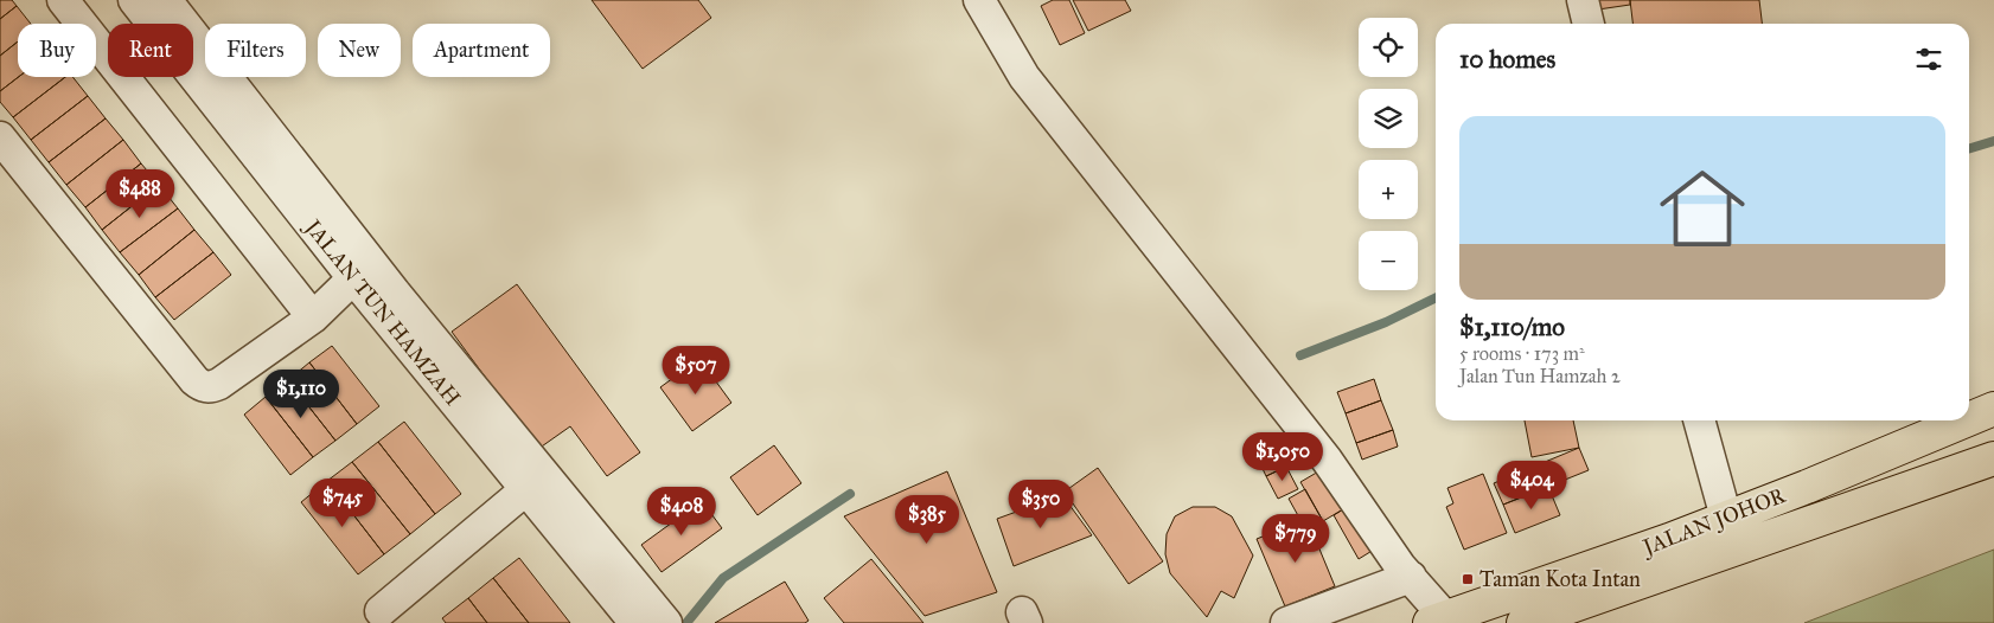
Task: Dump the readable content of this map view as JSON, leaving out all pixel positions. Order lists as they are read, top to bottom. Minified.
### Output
{"streets":{"highway":["JALAN JOHOR"],"street":["JALAN TUN HAMZAH"]},"places":{"transit":["Taman Kota Intan"]},"page":{"map_buttons":["+","−"],"chip":["Buy","Rent","Filters","New","Apartment"],"heading":"10 homes","list":[{"name":"$1,110/mo","note":"5 rooms · 173 m² · Jalan Tun Hamzah 2"}],"price":["$488","$507","$1,110","$1,050","$404","$745","$350","$408","$385","$779"]}}
